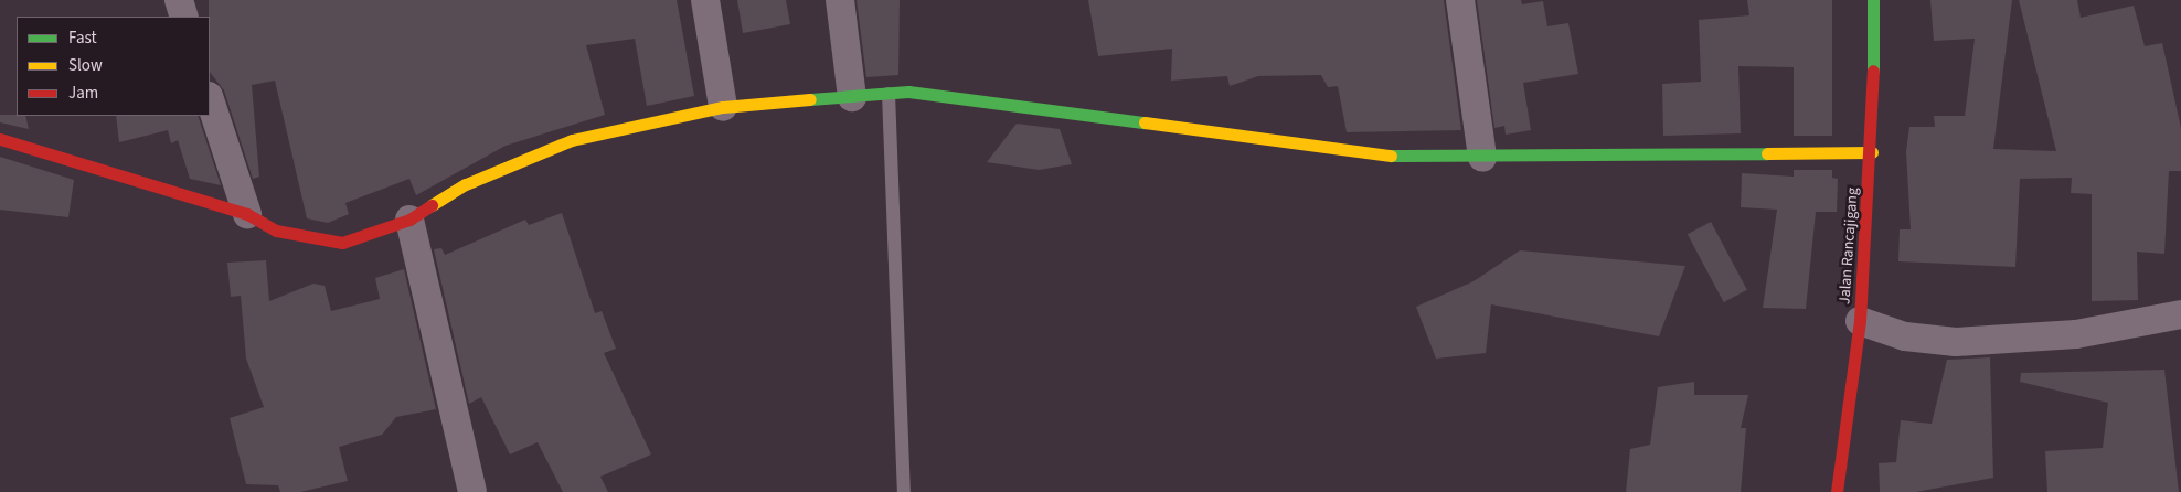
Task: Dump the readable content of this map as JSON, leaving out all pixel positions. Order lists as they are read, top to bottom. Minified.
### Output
{"streets":{"street":["Jalan Rancajigang"]},"legend":["Fast","Slow","Jam"]}
